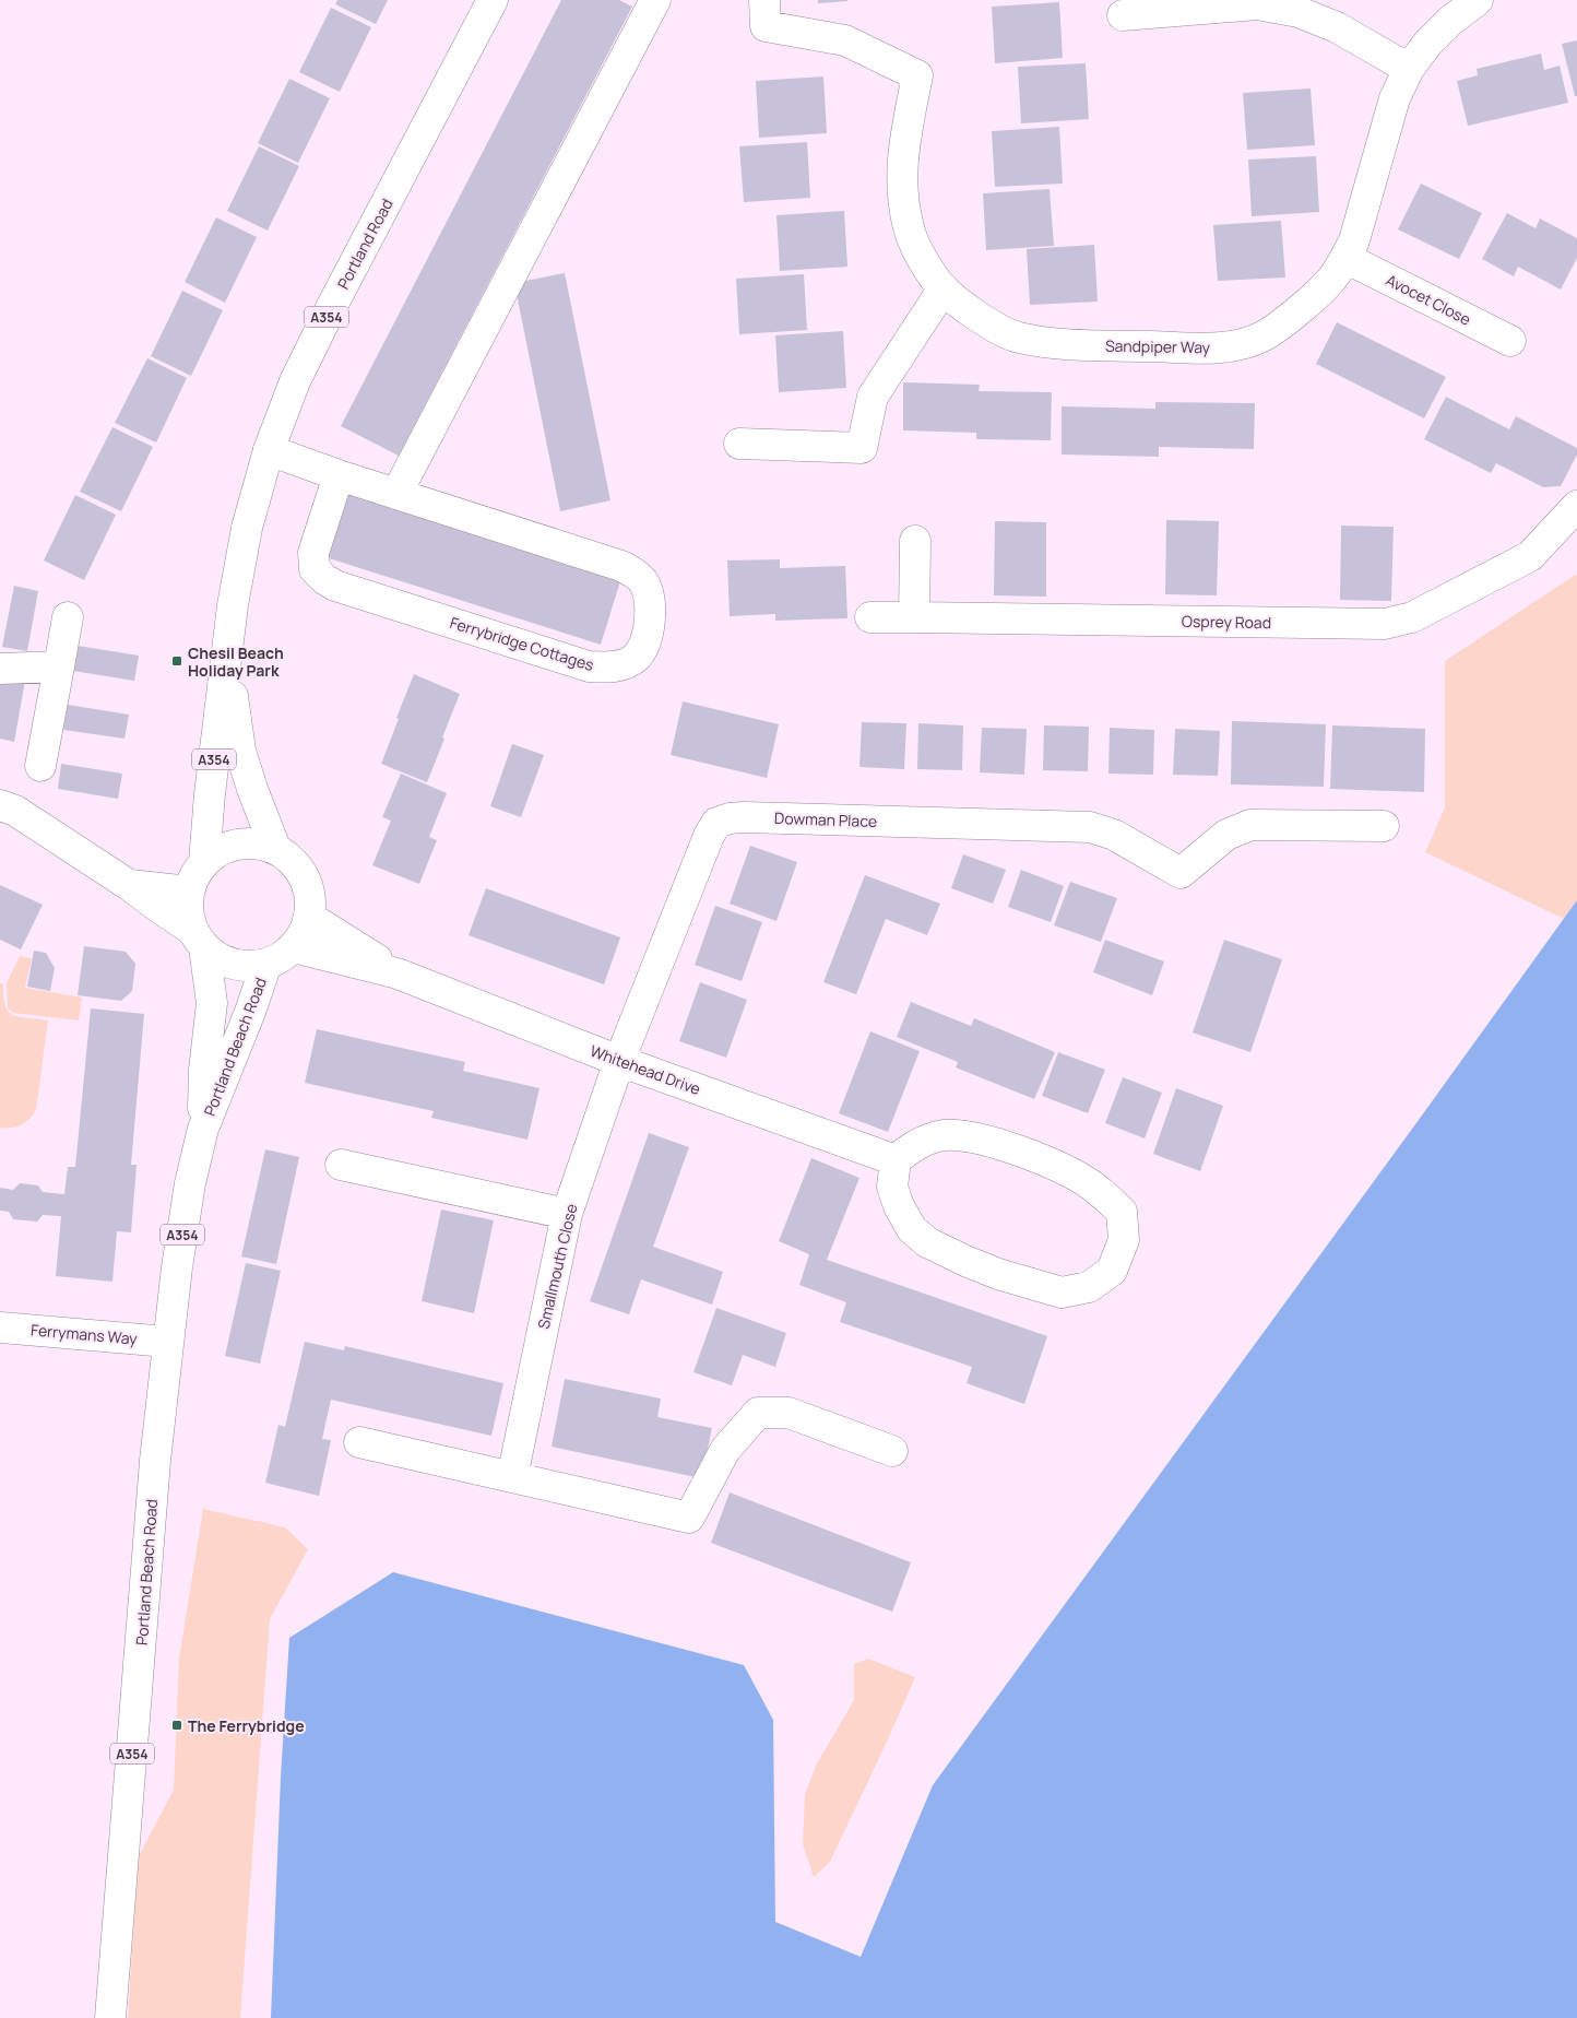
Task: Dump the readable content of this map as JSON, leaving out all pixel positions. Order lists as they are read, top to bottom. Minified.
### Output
{"streets":{"main road":["Portland Road","Avocet Close","A354","Sandpiper Way","Osprey Road","Ferrybridge Cottages","Dowman Place","Portland Beach Road","Whitehead Drive","Smallmouth Close","Ferrymans Way"]},"crossings":[["Portland Road","A354"],["Portland Road","Ferrybridge Cottages"],["Portland Road","Portland Beach Road"],["Portland Road","Whitehead Drive"],["Avocet Close","Sandpiper Way"],["A354","Portland Beach Road"],["A354","Whitehead Drive"],["Dowman Place","Whitehead Drive"],["Dowman Place","Smallmouth Close"],["Portland Beach Road","Whitehead Drive"],["Portland Beach Road","Ferrymans Way"],["Whitehead Drive","Smallmouth Close"]],"places":{"transit":["Chesil Beach Holiday Park","The Ferrybridge"]}}
